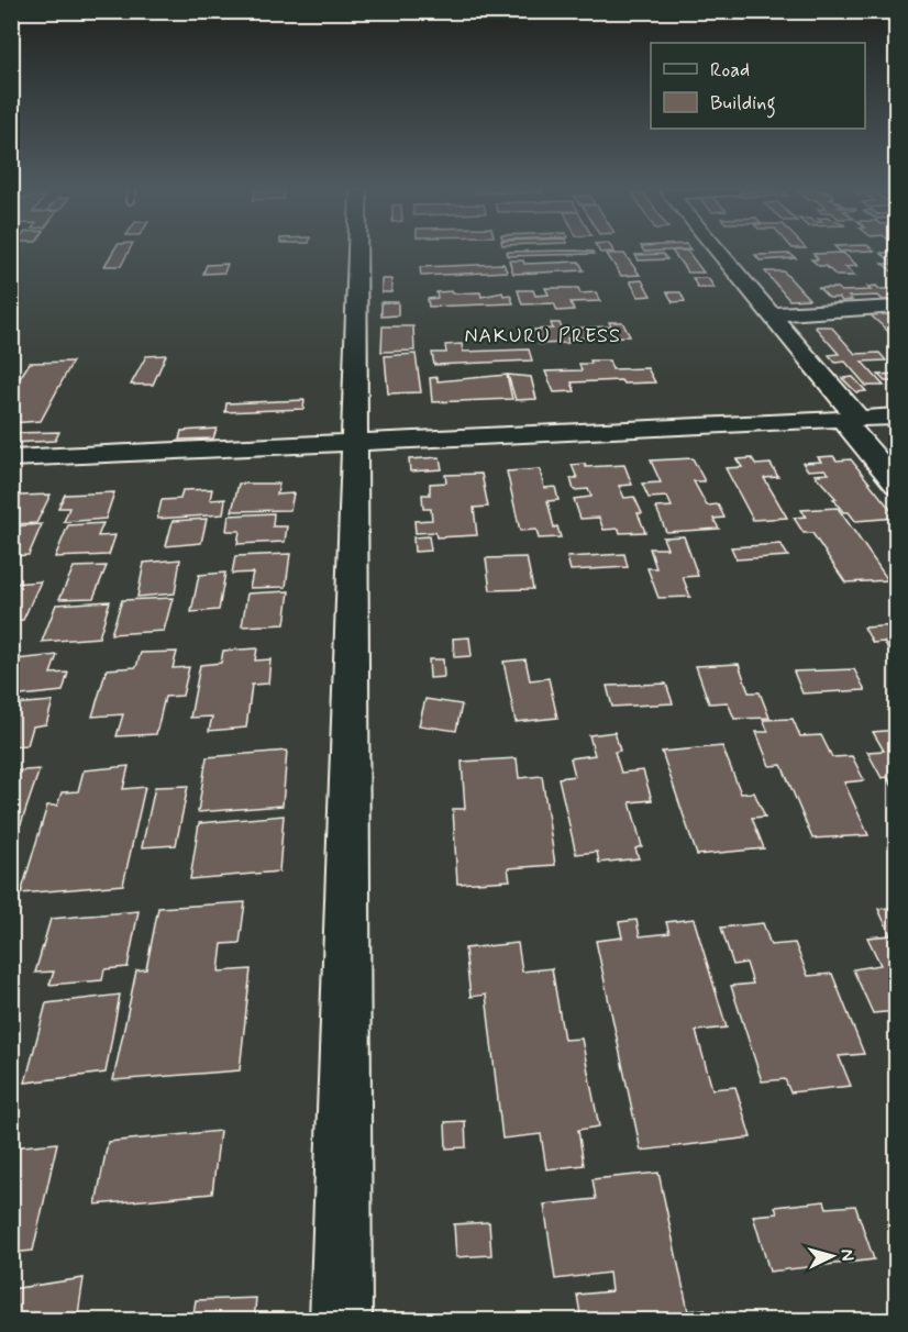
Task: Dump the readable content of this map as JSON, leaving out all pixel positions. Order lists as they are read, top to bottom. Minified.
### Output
{"districts":["NAKURU PRESS"],"legend":["Road","Building"],"north":"right"}
